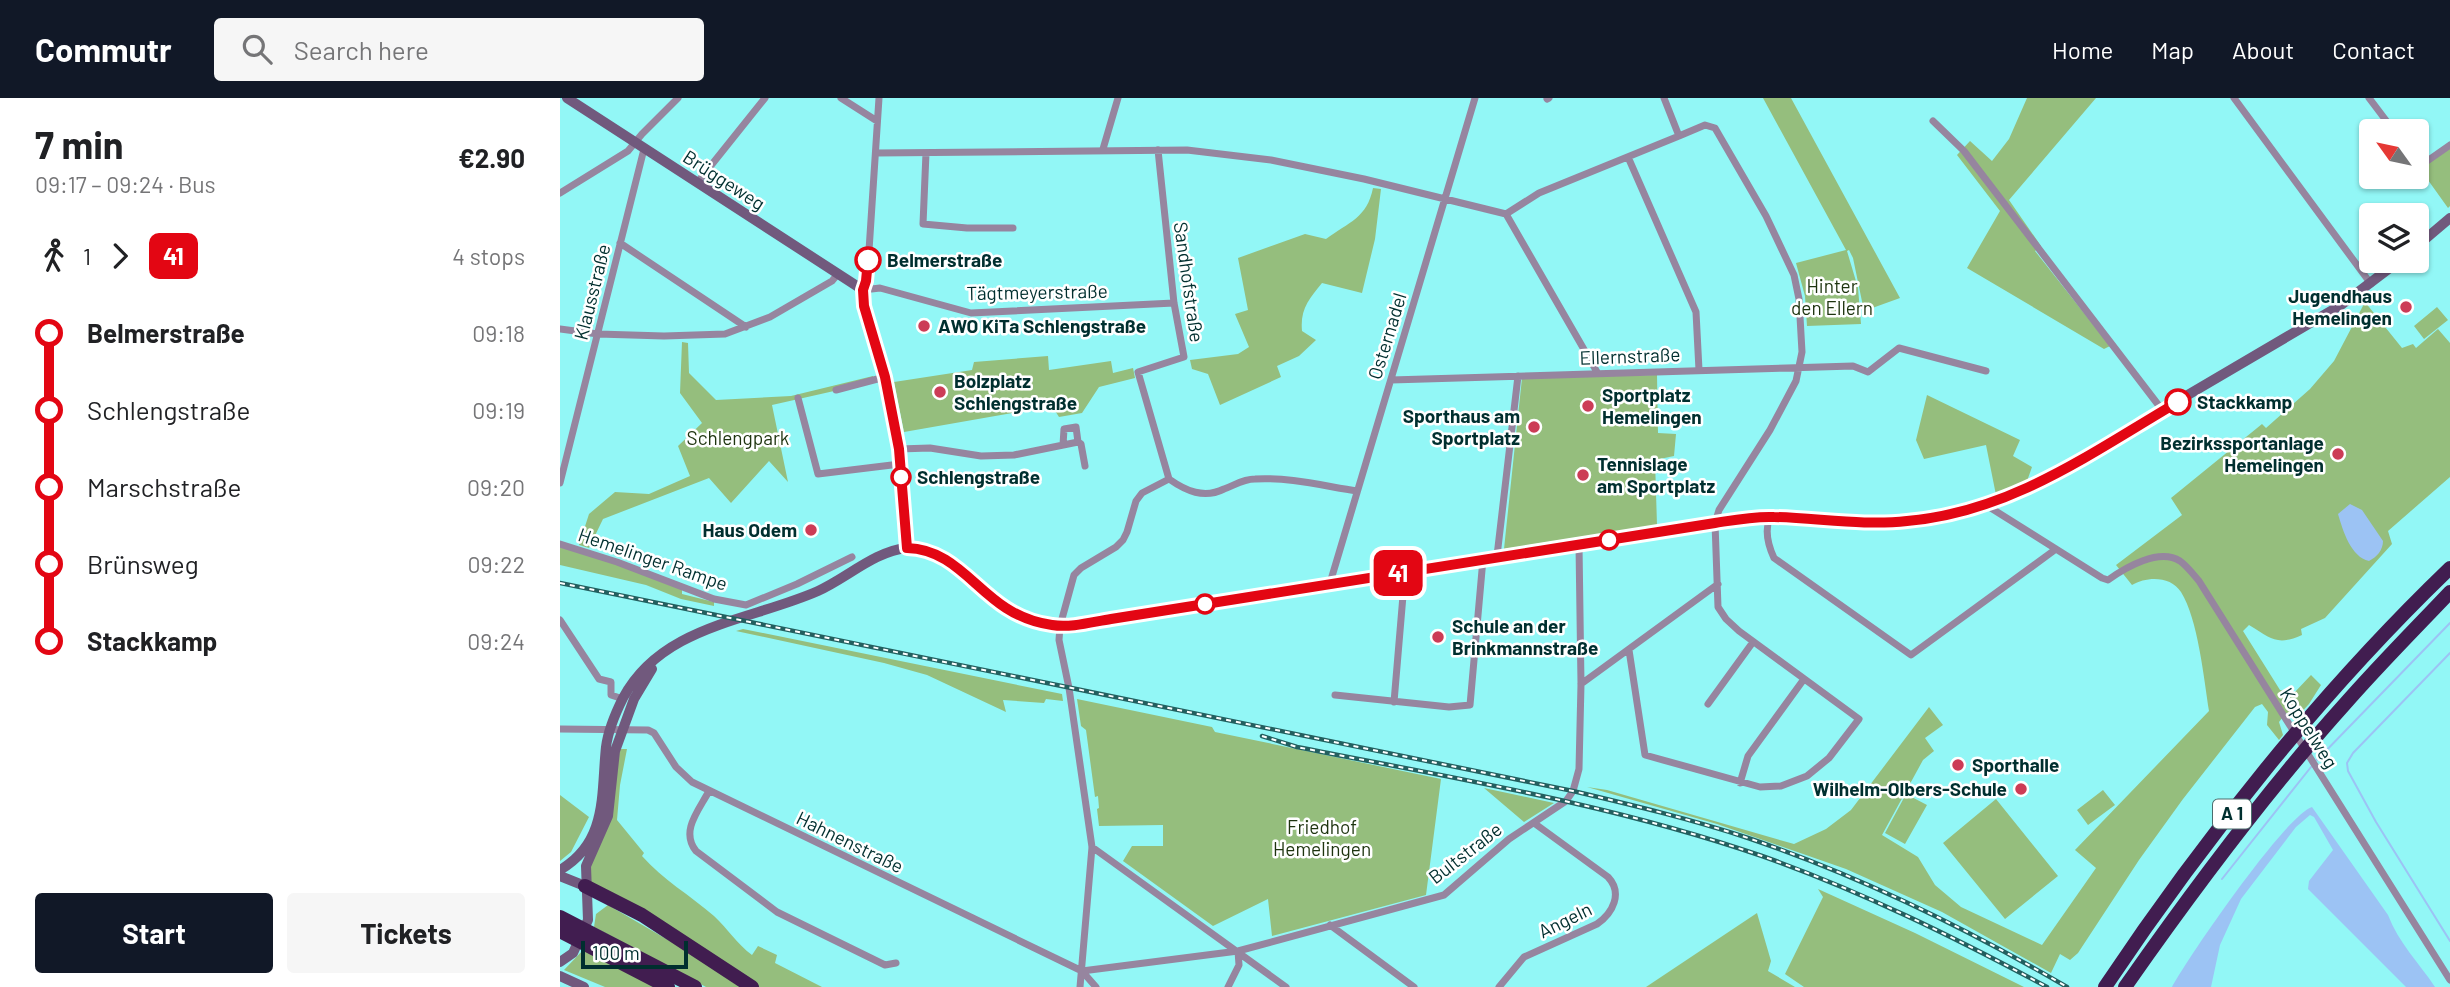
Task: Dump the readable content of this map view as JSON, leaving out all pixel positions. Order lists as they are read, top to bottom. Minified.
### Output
{"streets":{"highway":["A 1"],"main road":["Brüggeweg"],"street":["Sandhofstraße","Klausstraße","Tägtmeyerstraße","Osternadel","Ellernstraße","Hemelinger Rampe","Koppelweg","Hahnenstraße","Bultstraße","Angeln"]},"crossings":[["Brüggeweg","Klausstraße"],["Brüggeweg","Tägtmeyerstraße"],["Sandhofstraße","Tägtmeyerstraße"],["Osternadel","Ellernstraße"],["Hahnenstraße","Bultstraße"],["Bultstraße","Angeln"]],"parks":["Hinter den Ellern","Schlengpark","Friedhof Hemelingen"],"places":["Belmerstraße","Jugendhaus Hemelingen","AWO KiTa Schlengstraße","Bolzplatz Schlengstraße","Stackkamp","Sportplatz Hemelingen","Sporthaus am Sportplatz","Bezirkssportanlage Hemelingen","Tennislage am Sportplatz","Schlengstraße","Haus Odem","Schule an der Brinkmannstraße","Sporthalle","Wilhelm-Olbers-Schule"],"lines":["bus line 41"],"scale_bar":"100 m","north":"top left","page":{"header":"Commutr","search":"Search here","nav":["Home","Map","About","Contact"],"heading":["7 min","09:17 – 09:24 · Bus","€2.90"],"on_map":"41","legs":["1","41","4 stops"],"list":[{"name":"Belmerstraße","value":"09:18"},{"name":"Schlengstraße","value":"09:19"},{"name":"Marschstraße","value":"09:20"},{"name":"Brünsweg","value":"09:22"},{"name":"Stackkamp","value":"09:24"}],"buttons":["Start","Tickets"],"scale":"100 m"}}
